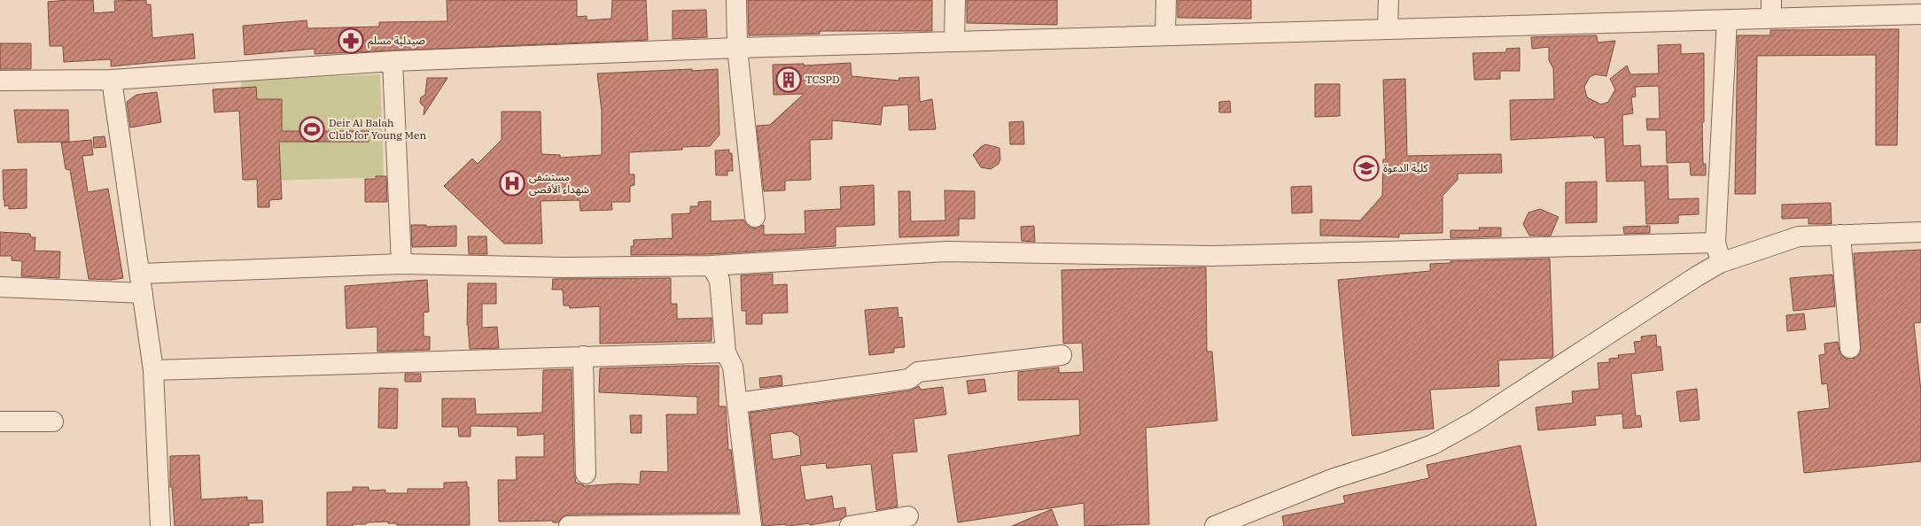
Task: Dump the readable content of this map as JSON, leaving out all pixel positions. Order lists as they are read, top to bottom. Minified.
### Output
{"places":{"pharmacy":["صيدلية مسلم"],"building":["TCSPD"],"sports":["Deir Al Balah Club for Young Men"],"school or university":["كلية الدعوة"],"hospital":["مستشفى شهداء الأقصى"]}}
